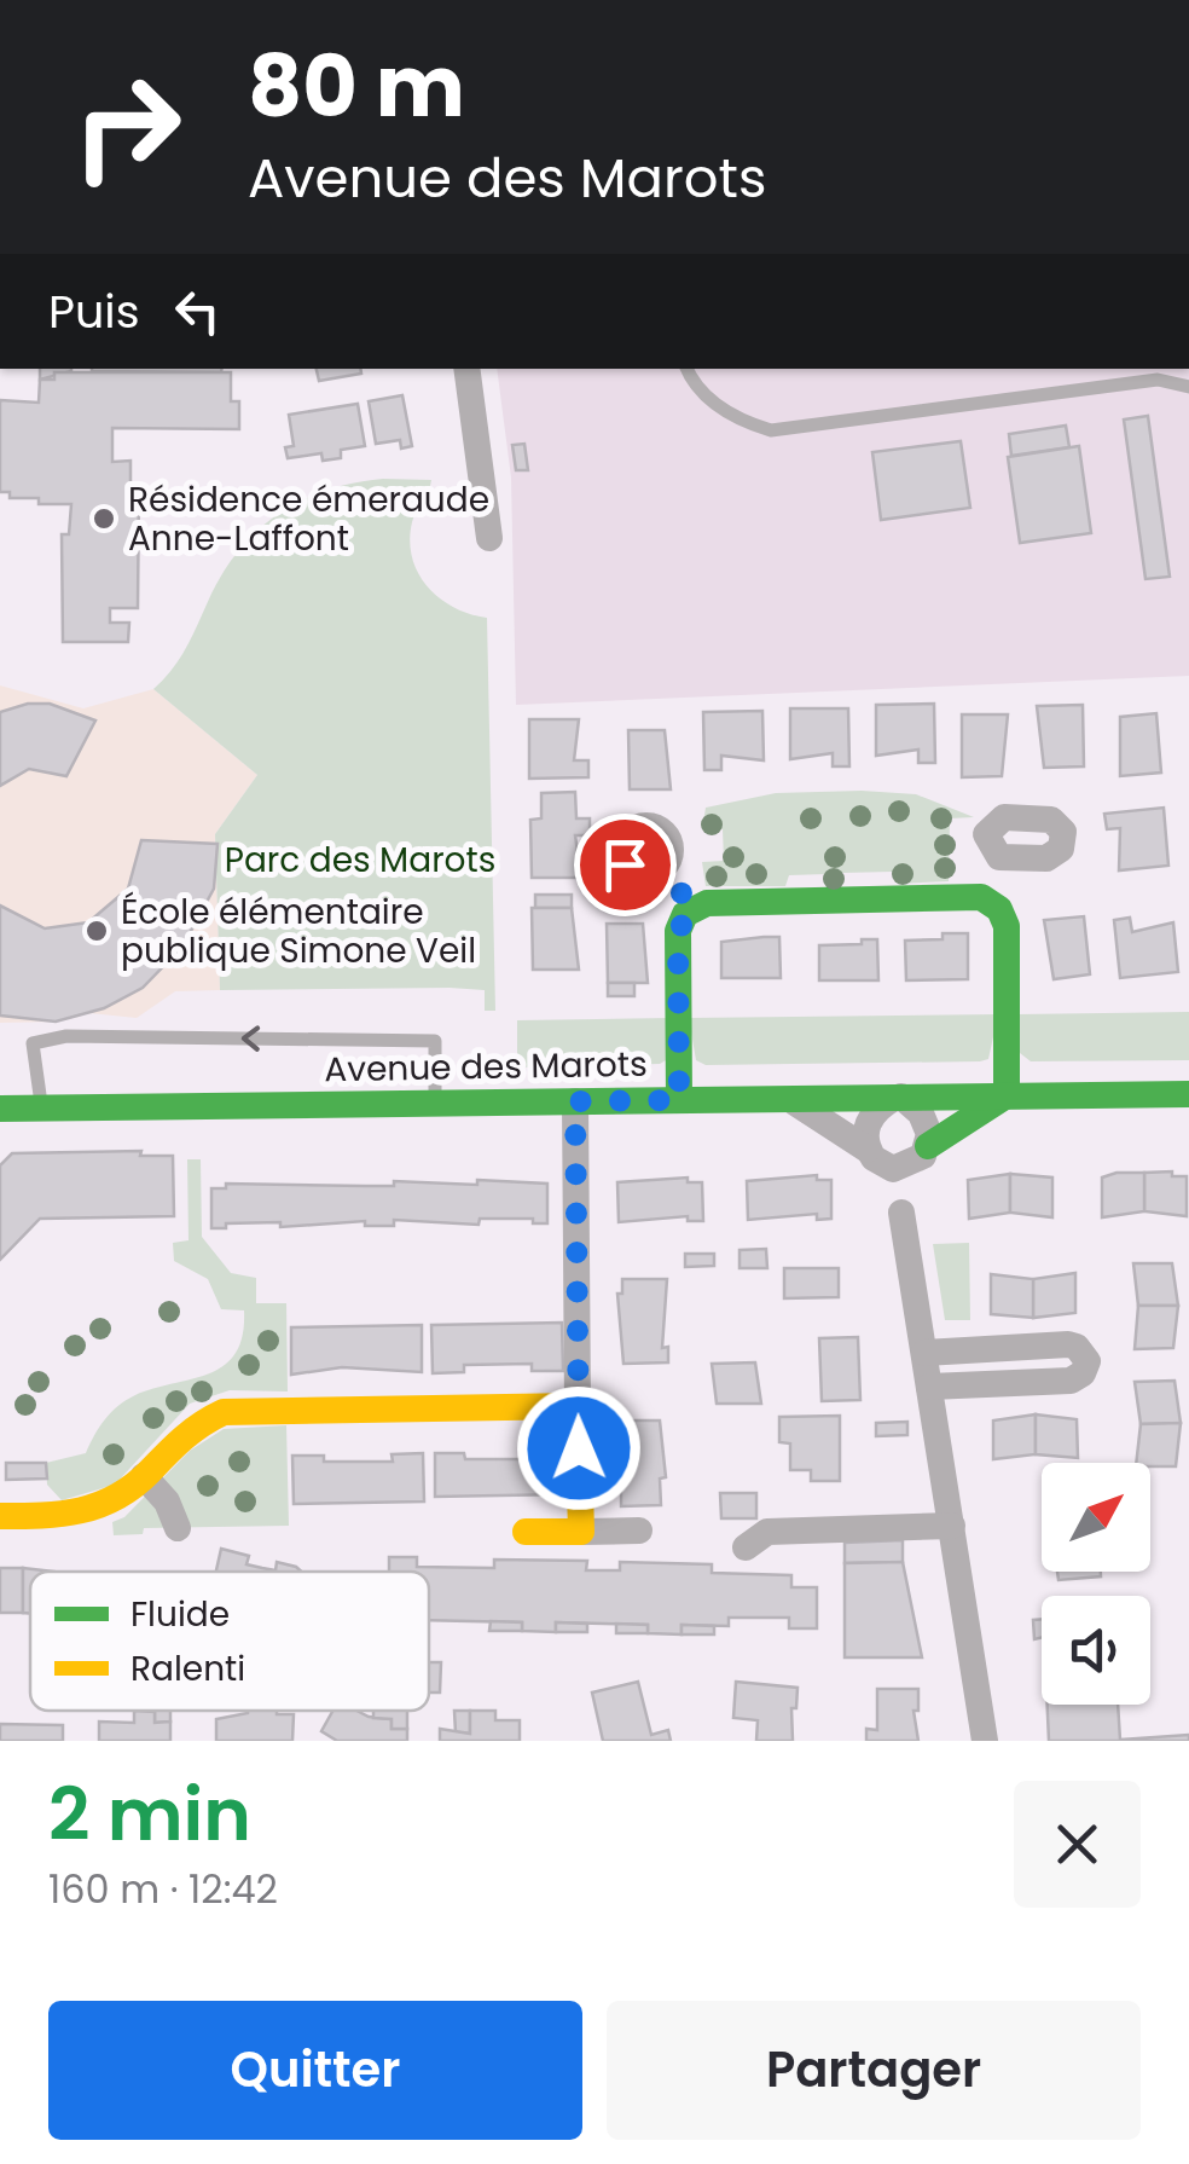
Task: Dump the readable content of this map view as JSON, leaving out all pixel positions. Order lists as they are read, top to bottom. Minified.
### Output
{"streets":{"street":["Avenue des Marots"]},"parks":["Parc des Marots"],"places":["Résidence émeraude Anne-Laffont","École élémentaire publique Simone Veil"],"legend":["Fluide","Ralenti"],"north":"top right","page":{"turn":["80 m","Avenue des Marots"],"then":"Puis","heading":["2 min","160 m · 12:42"],"buttons":["Quitter","Partager"]}}
